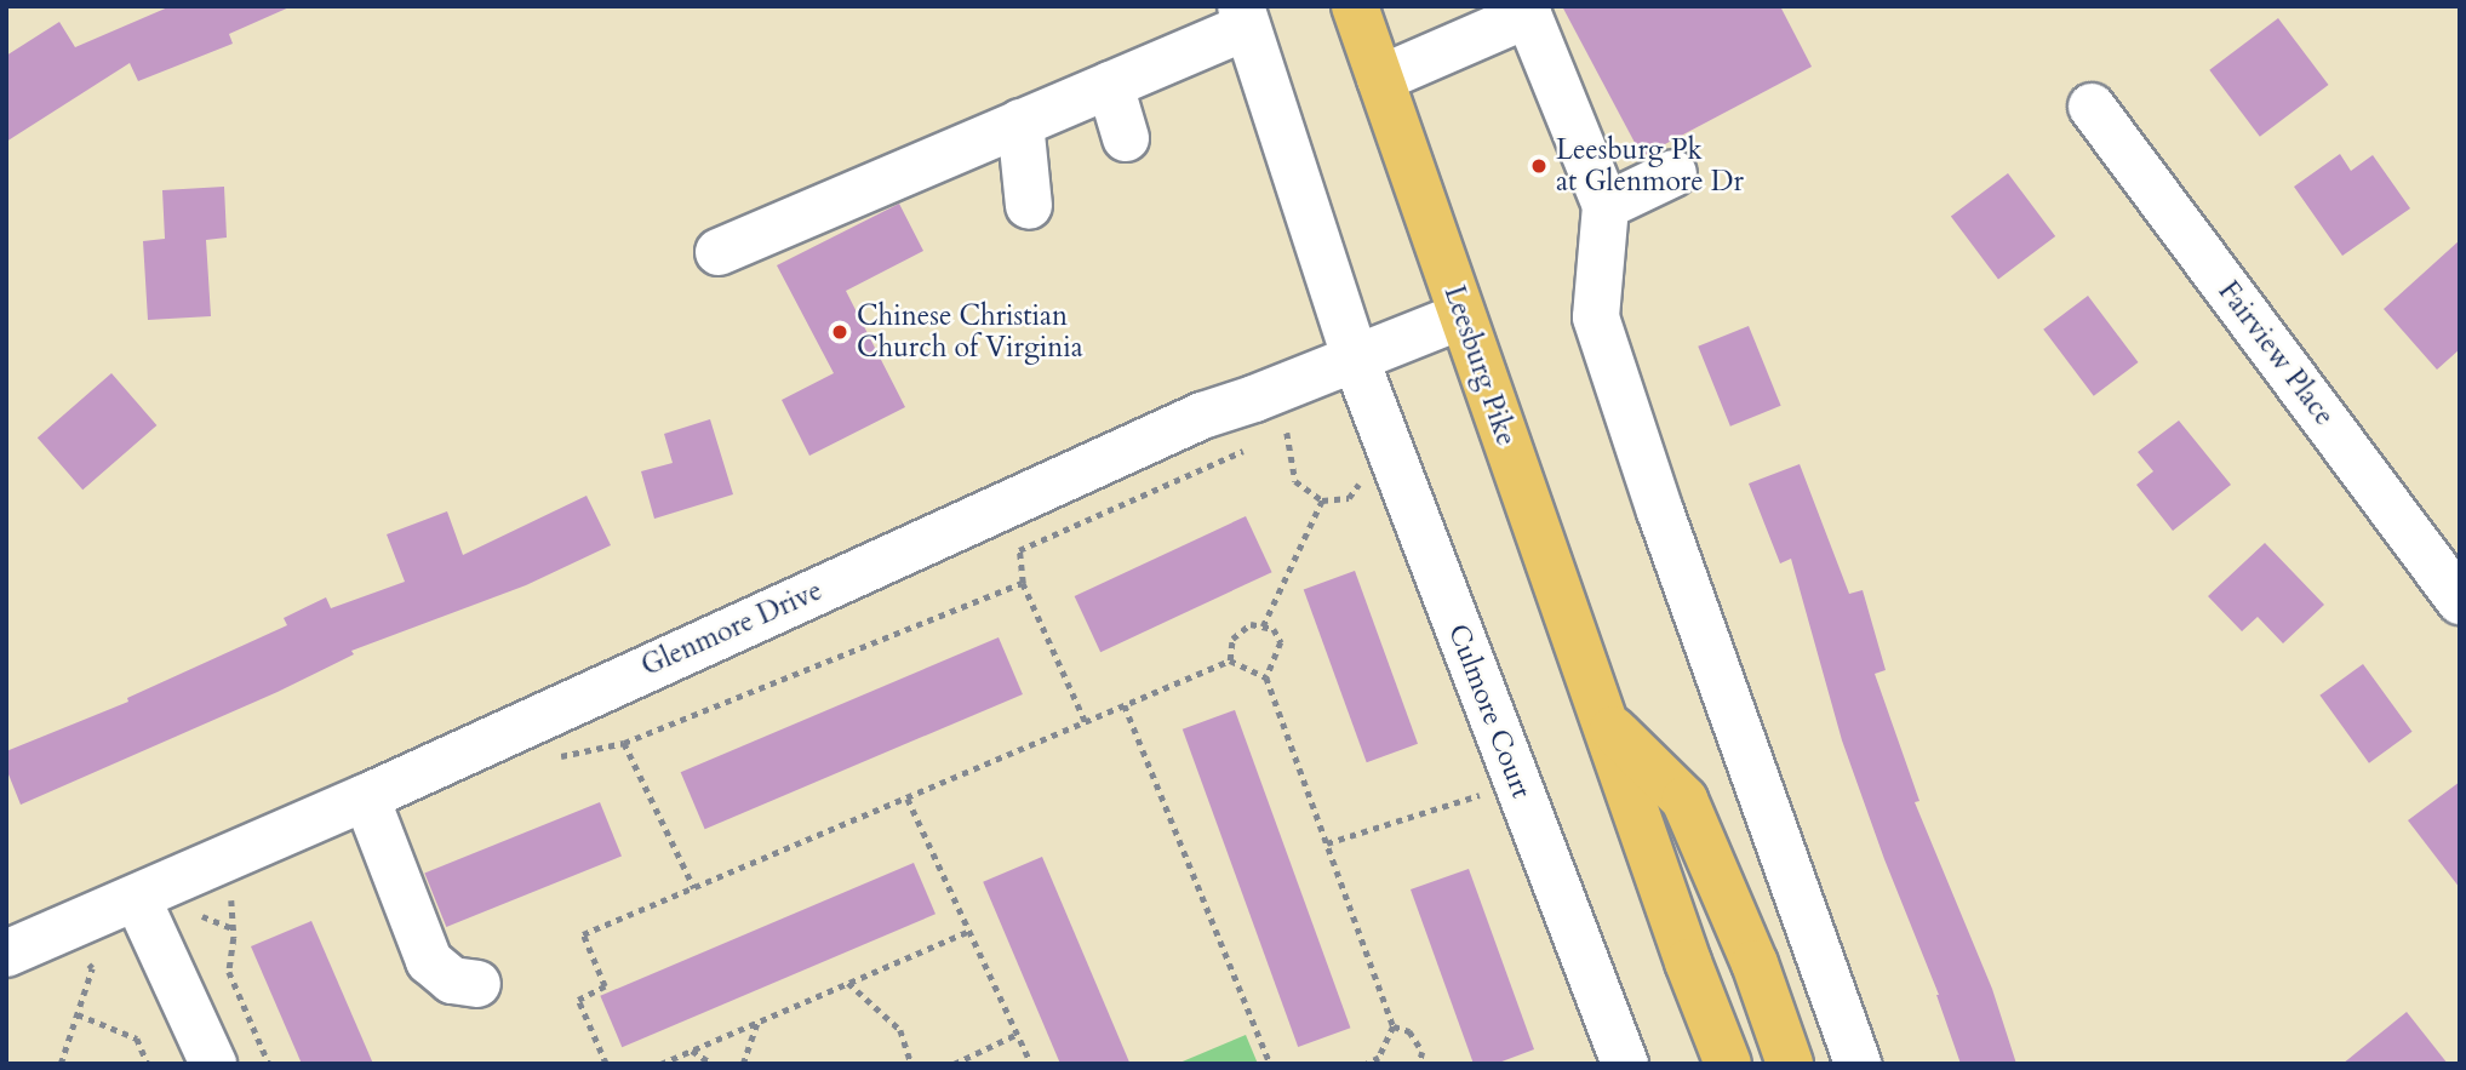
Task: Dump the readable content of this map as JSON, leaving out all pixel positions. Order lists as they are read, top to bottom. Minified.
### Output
{"streets":{"main road":["Leesburg Pike"],"street":["Fairview Place","Glenmore Drive","Culmore Court"]},"crossings":[["Leesburg Pike","Glenmore Drive"],["Glenmore Drive","Culmore Court"]],"places":["Leesburg Pk at Glenmore Dr","Chinese Christian Church of Virginia"]}
